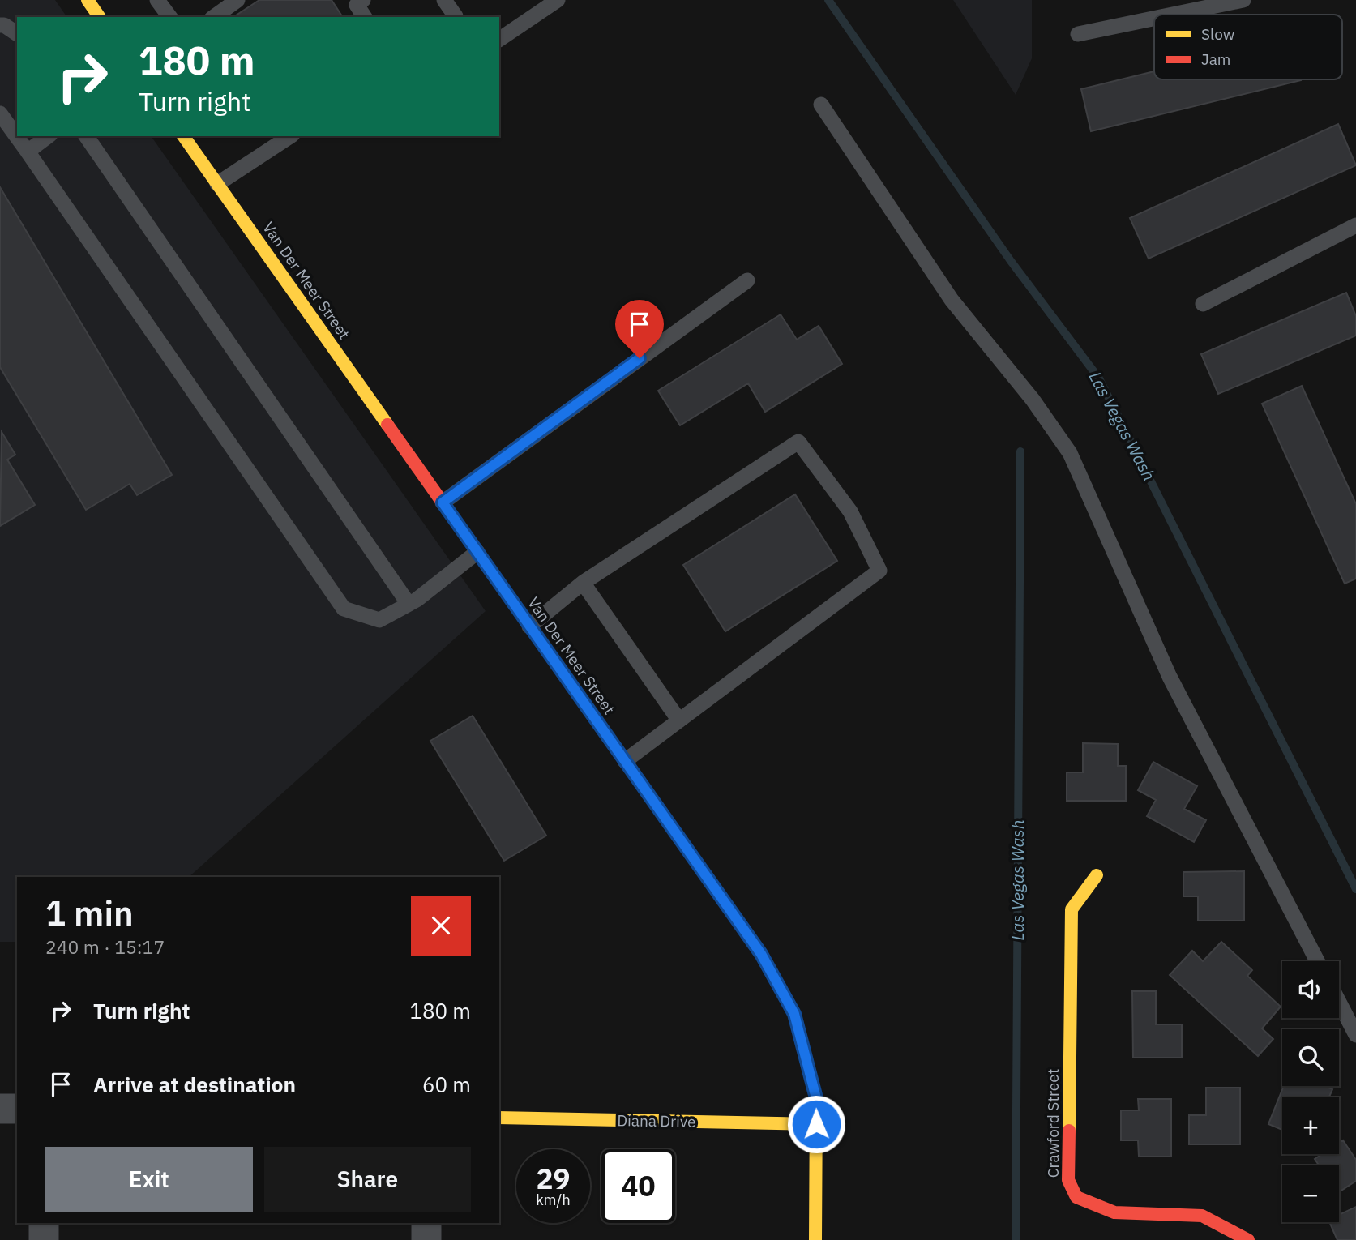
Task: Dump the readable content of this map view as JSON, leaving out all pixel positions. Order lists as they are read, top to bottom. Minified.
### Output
{"streets":{"street":["Van Der Meer Street","Diana Drive","Crawford Street"]},"crossings":[["Van Der Meer Street","Diana Drive"]],"water":["Las Vegas Wash"],"legend":["Slow","Jam"],"page":{"turn":["180 m","Turn right"],"heading":["1 min","240 m · 15:17"],"map_buttons":["+","−"],"list":[{"name":"Turn right","value":"180 m"},{"name":"Arrive at destination","value":"60 m"}],"buttons":["Exit","Share"],"speed":"29 km/h","limit":"40"}}
